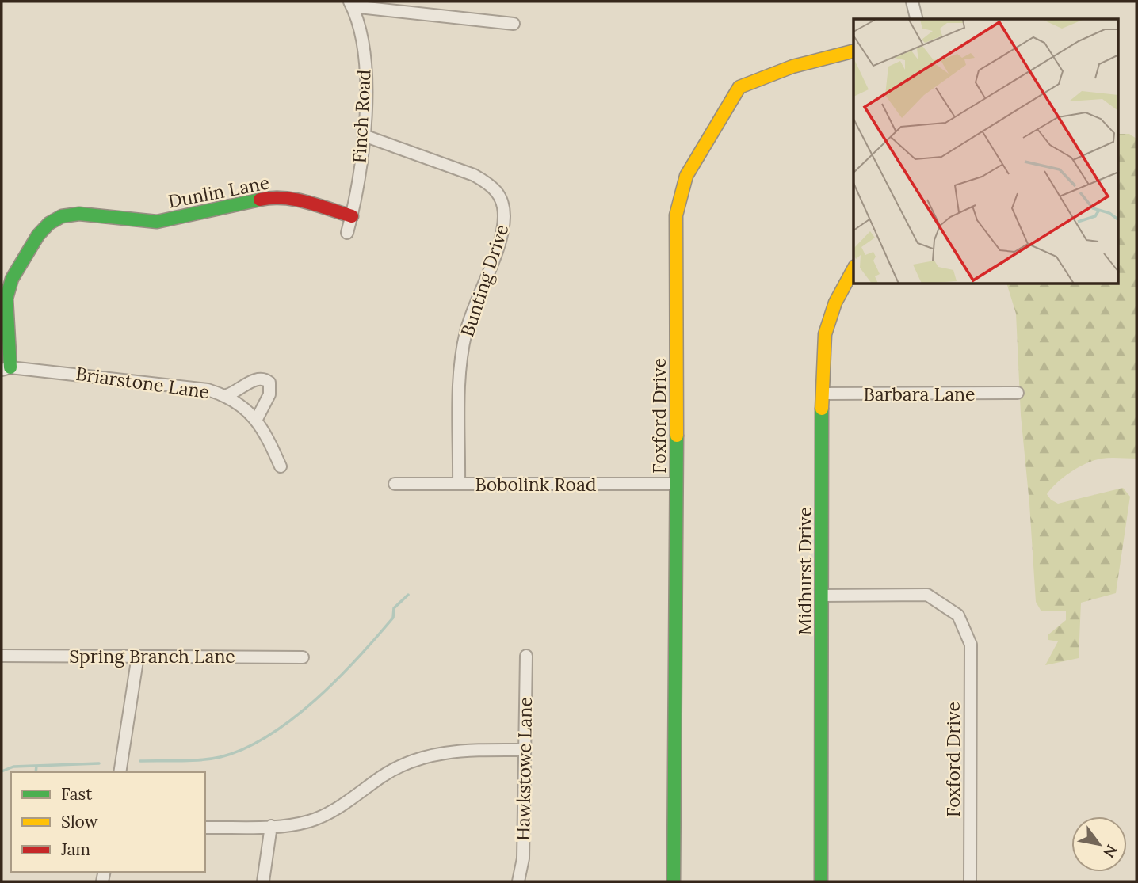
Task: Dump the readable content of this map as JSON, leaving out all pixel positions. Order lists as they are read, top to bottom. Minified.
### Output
{"streets":{"street":["Finch Road","Dunlin Lane","Bunting Drive","Briarstone Lane","Barbara Lane","Foxford Drive","Bobolink Road","Midhurst Drive","Spring Branch Lane","Hawkstowe Lane"]},"crossings":[["Finch Road","Dunlin Lane"],["Finch Road","Bunting Drive"],["Dunlin Lane","Briarstone Lane"],["Bunting Drive","Bobolink Road"],["Barbara Lane","Midhurst Drive"],["Foxford Drive","Bobolink Road"],["Foxford Drive","Midhurst Drive"]],"legend":["Fast","Slow","Jam"],"north":"bottom right"}
